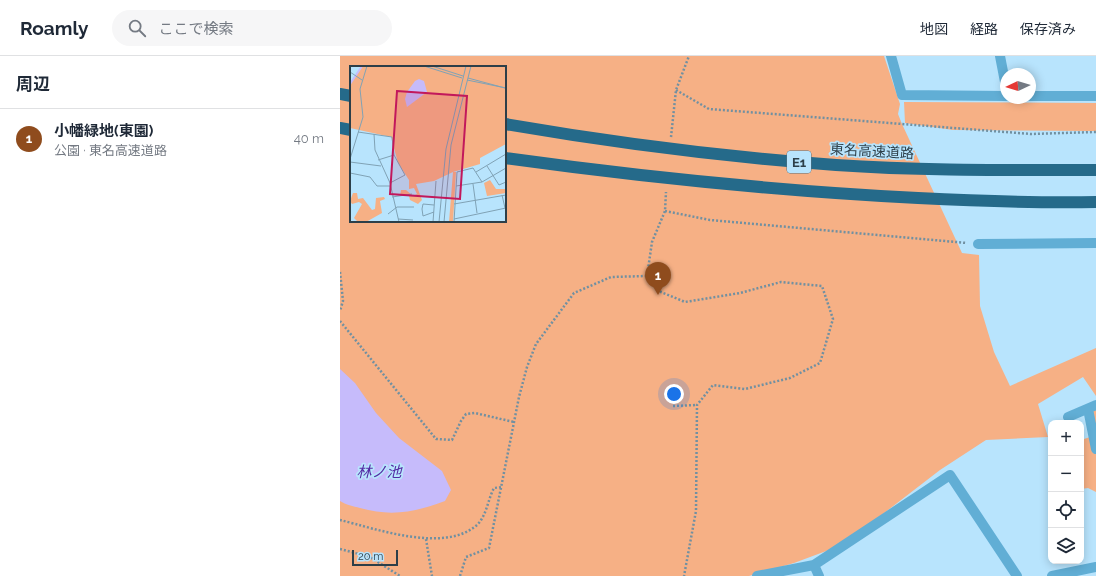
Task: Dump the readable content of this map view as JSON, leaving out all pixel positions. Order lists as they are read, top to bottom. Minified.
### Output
{"streets":{"highway":["東名高速道路","E1"]},"water":["林ノ池"],"scale_bar":"20 m","north":"left","page":{"header":"Roamly","search":"ここで検索","nav":["地図","経路","保存済み"],"heading":"周辺","list":[{"mark":"1","name":"小幡緑地(東園)","note":"公園 · 東名高速道路","value":"40 m"}],"pins":"1","map_buttons":["+","−"],"scale":"20 m"}}
